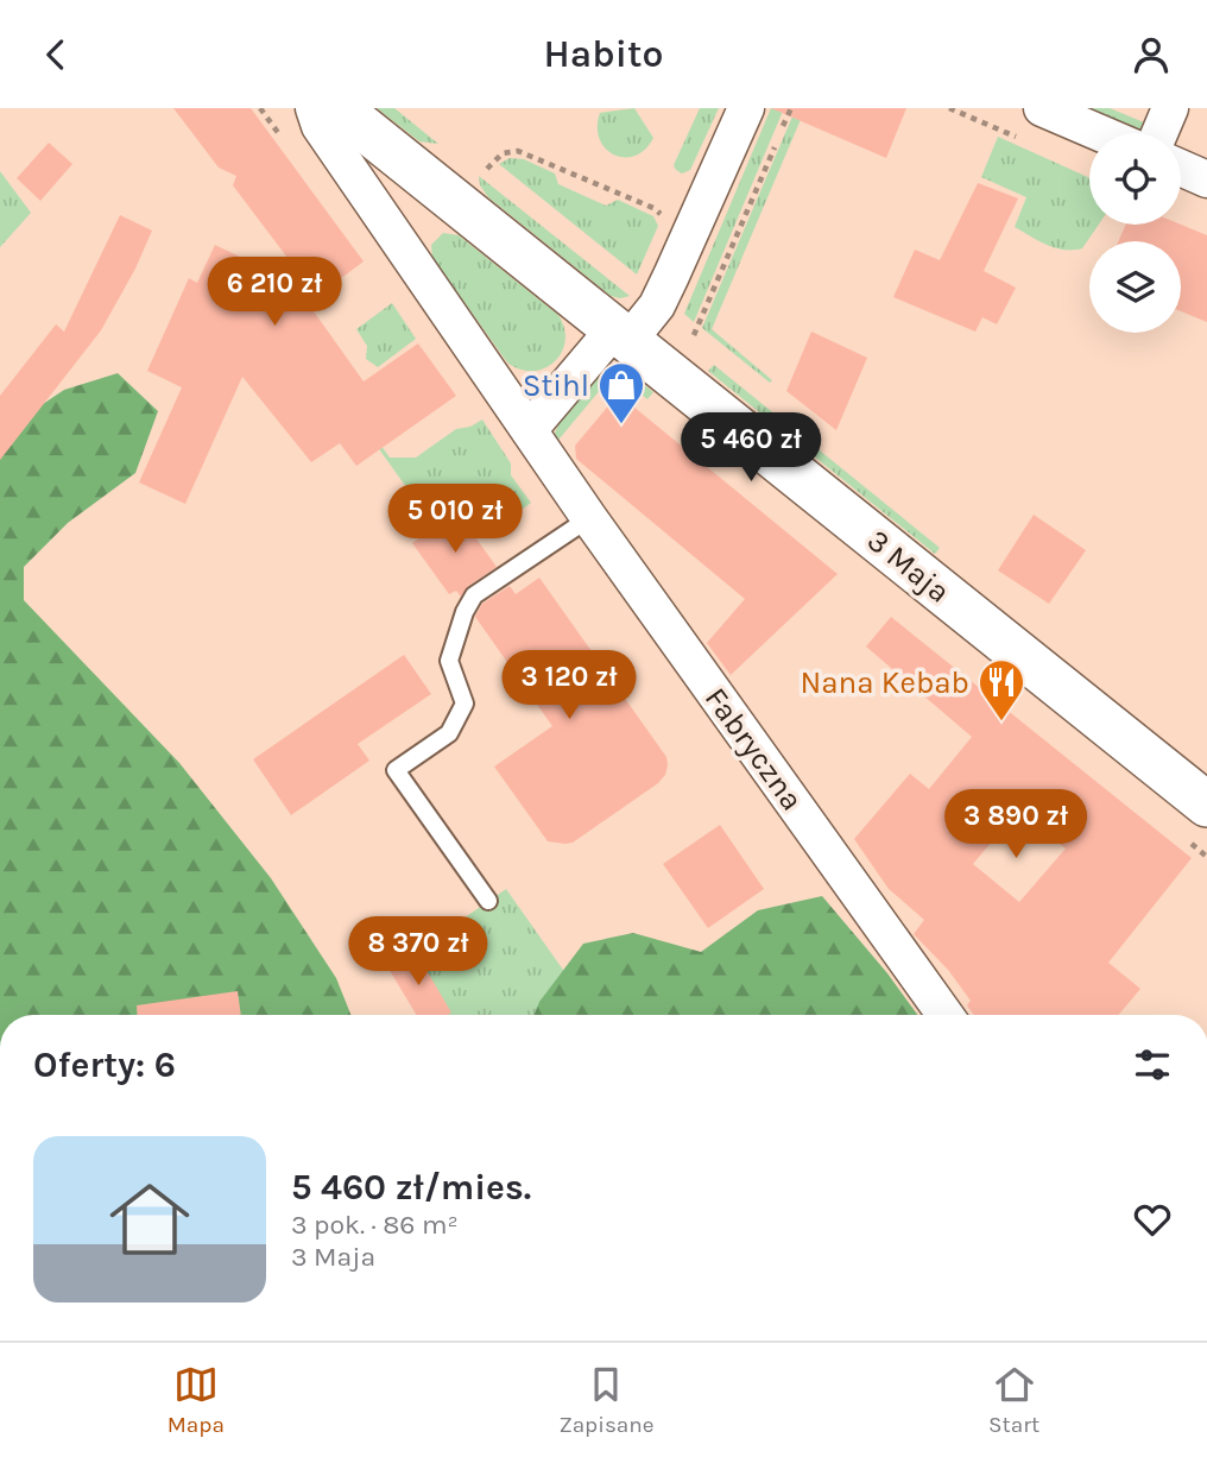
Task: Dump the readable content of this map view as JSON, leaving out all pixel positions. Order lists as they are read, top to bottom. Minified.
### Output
{"streets":{"street":["3 Maja","Fabryczna"]},"places":{"shop":["Stihl"],"restaurant":["Nana Kebab"]},"page":{"header":"Habito","price":["6 210 zł","5 460 zł","5 010 zł","3 120 zł","3 890 zł","8 370 zł"],"heading":"Oferty: 6","list":[{"name":"5 460 zł/mies.","note":"3 pok. · 86 m² · 3 Maja"}],"tabs":["Mapa","Zapisane","Start"]}}
